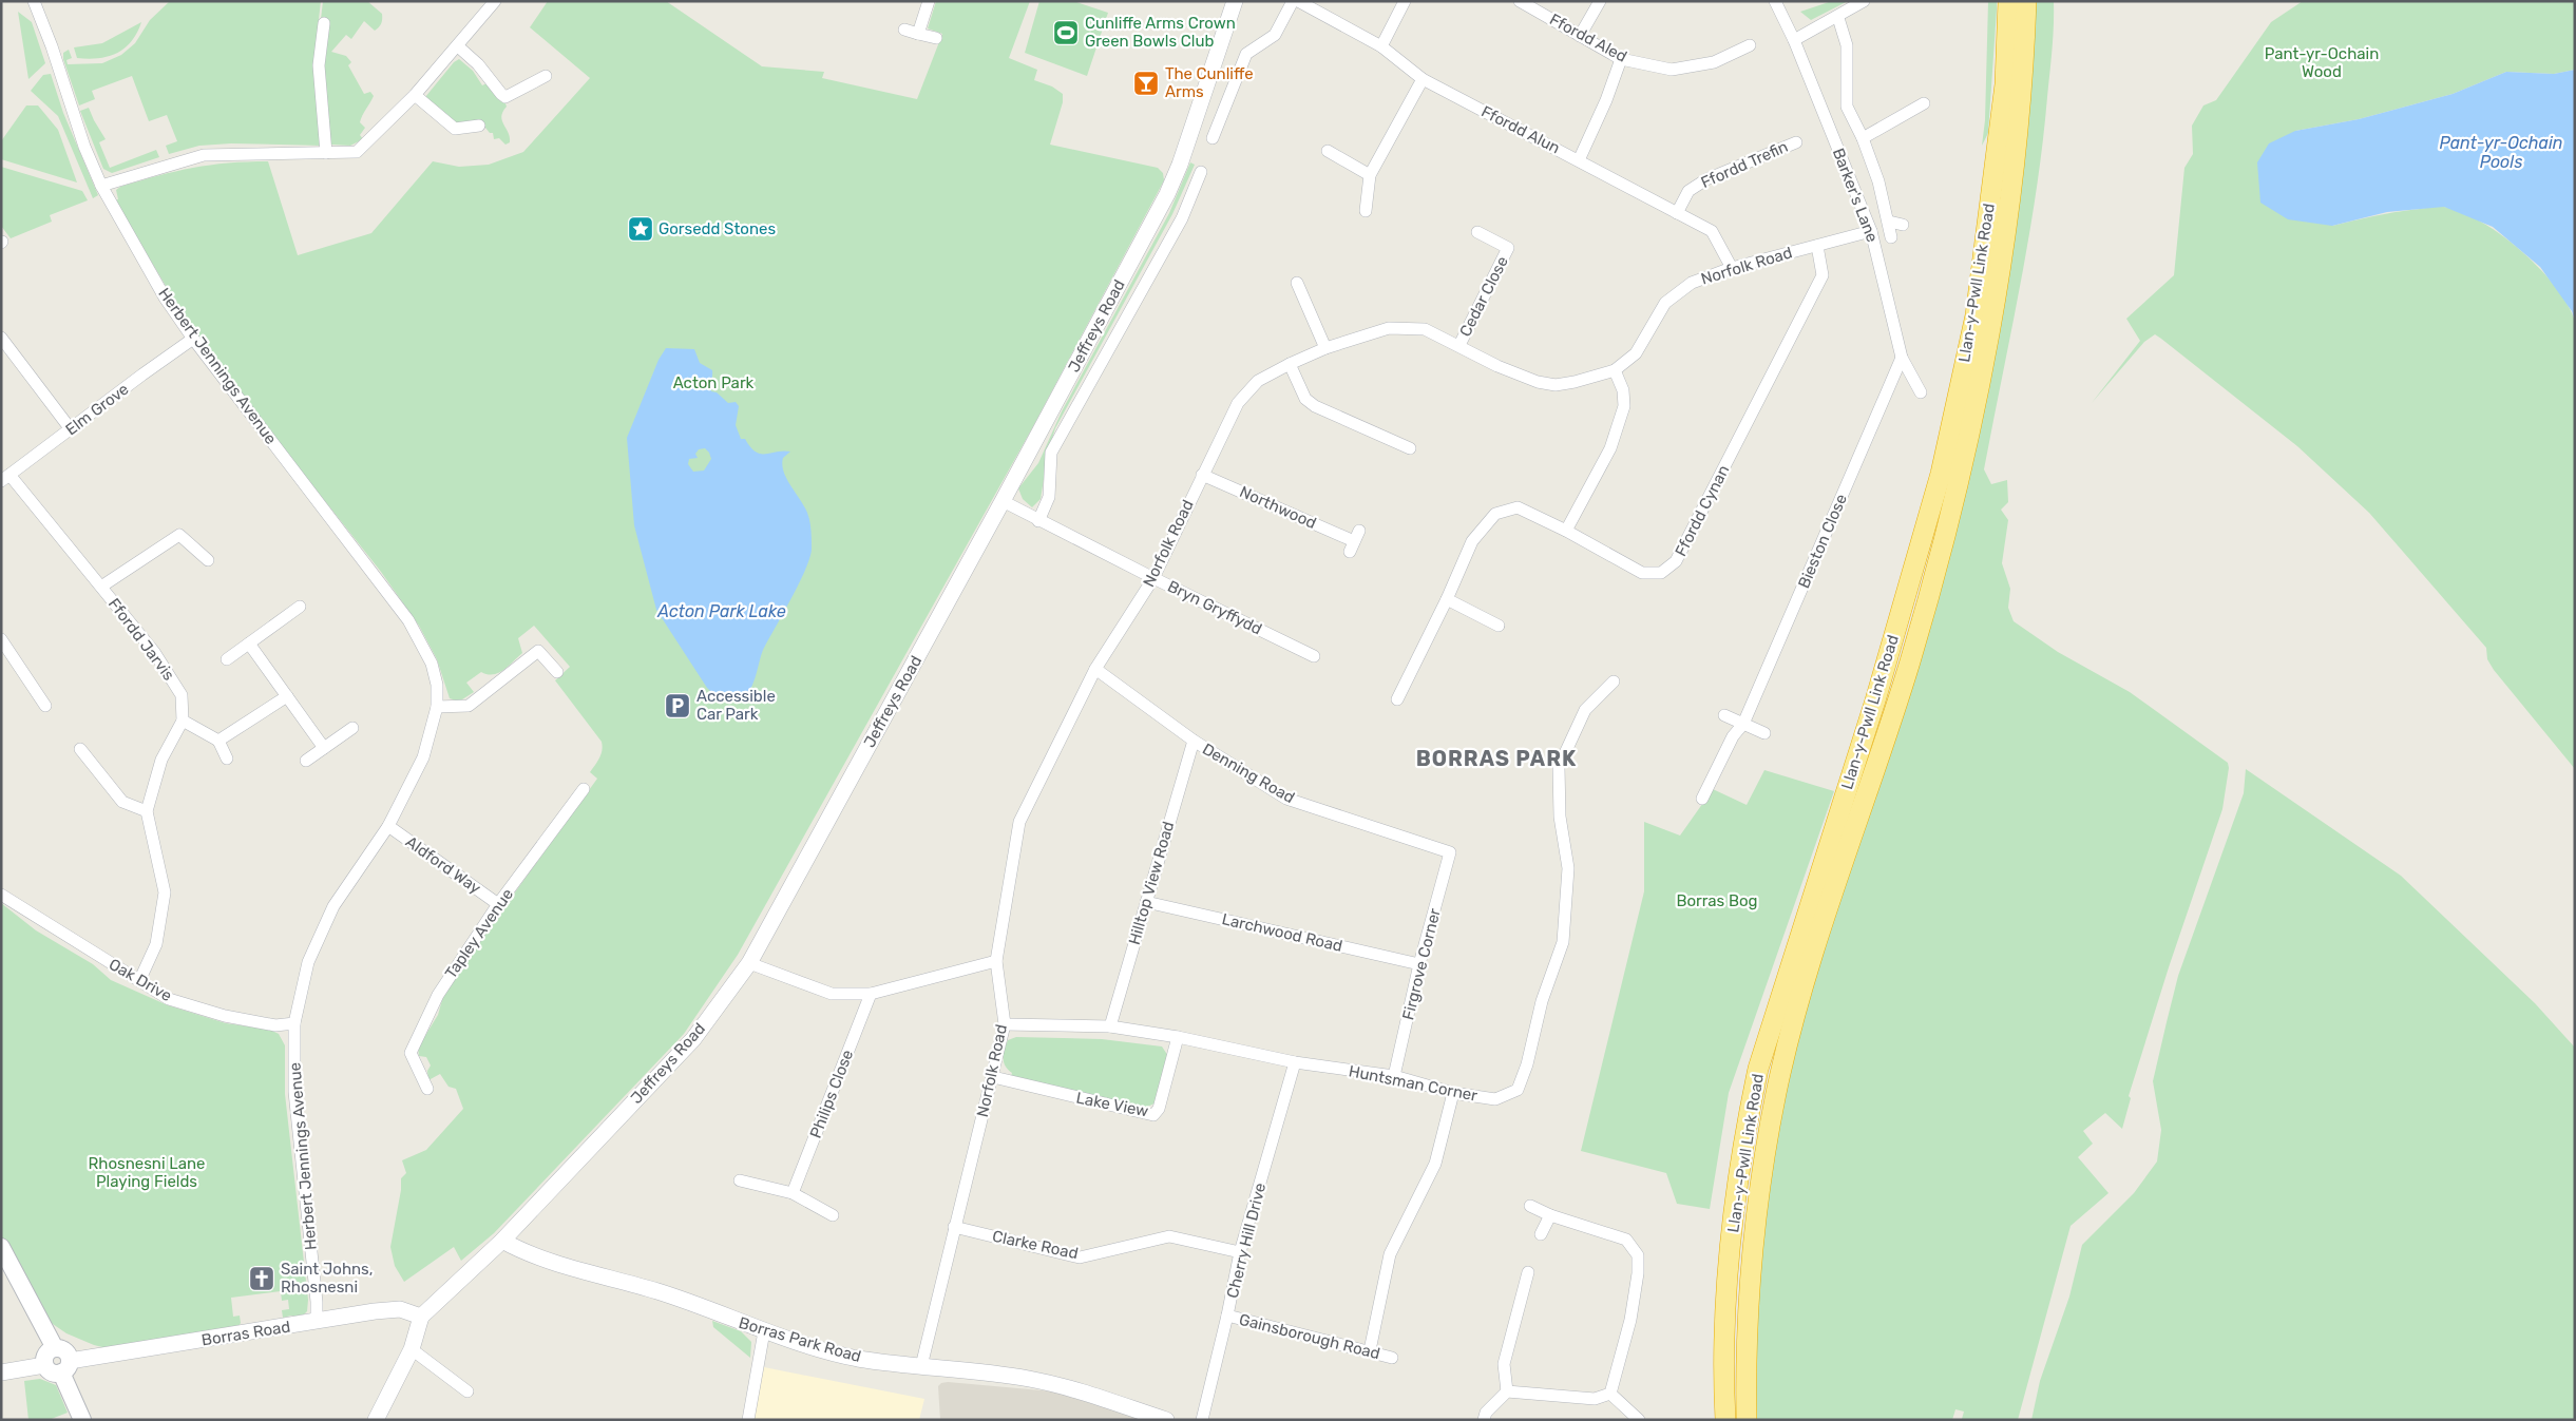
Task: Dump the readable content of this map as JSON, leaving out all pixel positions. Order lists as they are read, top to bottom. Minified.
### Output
{"streets":{"highway":["Llan-y-Pwll Link Road"],"street":["Ffordd Aled","Ffordd Alun","Ffordd Trefin","Barker's Lane","Norfolk Road","Cedar Close","Jeffreys Road","Herbert Jennings Avenue","Elm Grove","Northwood","Ffordd Cynan","Bieston Close","Bryn Gryffydd","Ffordd Jarvis","Denning Road","Aldford Way","Hilltop View Road","Larchwood Road","Tapley Avenue","Firgrove Corner","Oak Drive","Huntsman Corner","Philips Close","Lake View","Cherry Hill Drive","Clarke Road","Borras Road","Gainsborough Road","Borras Park Road"]},"crossings":[["Ffordd Alun","Ffordd Trefin"],["Ffordd Alun","Norfolk Road"],["Barker's Lane","Norfolk Road"],["Barker's Lane","Bieston Close"],["Norfolk Road","Cedar Close"],["Norfolk Road","Northwood"],["Norfolk Road","Ffordd Cynan"],["Norfolk Road","Bryn Gryffydd"],["Norfolk Road","Denning Road"],["Norfolk Road","Huntsman Corner"],["Norfolk Road","Lake View"],["Norfolk Road","Clarke Road"],["Norfolk Road","Borras Park Road"],["Jeffreys Road","Bryn Gryffydd"],["Jeffreys Road","Borras Road"],["Jeffreys Road","Borras Park Road"],["Herbert Jennings Avenue","Elm Grove"],["Herbert Jennings Avenue","Aldford Way"],["Herbert Jennings Avenue","Oak Drive"],["Herbert Jennings Avenue","Borras Road"],["Elm Grove","Ffordd Jarvis"],["Denning Road","Hilltop View Road"],["Denning Road","Firgrove Corner"],["Aldford Way","Tapley Avenue"],["Hilltop View Road","Larchwood Road"],["Hilltop View Road","Huntsman Corner"],["Larchwood Road","Firgrove Corner"],["Firgrove Corner","Huntsman Corner"],["Huntsman Corner","Lake View"],["Huntsman Corner","Cherry Hill Drive"],["Cherry Hill Drive","Clarke Road"],["Cherry Hill Drive","Gainsborough Road"]],"districts":["BORRAS PARK"],"water":["Pant-yr-Ochain Pools","Acton Park Lake"],"parks":["Pant-yr-Ochain Wood","Acton Park","Borras Bog","Rhosnesni Lane Playing Fields"],"places":{"sports":["Cunliffe Arms Crown Green Bowls Club"],"bar":["The Cunliffe Arms"],"place":["Gorsedd Stones"],"parking":["Accessible Car Park"],"church":["Saint Johns, Rhosnesni"]}}
